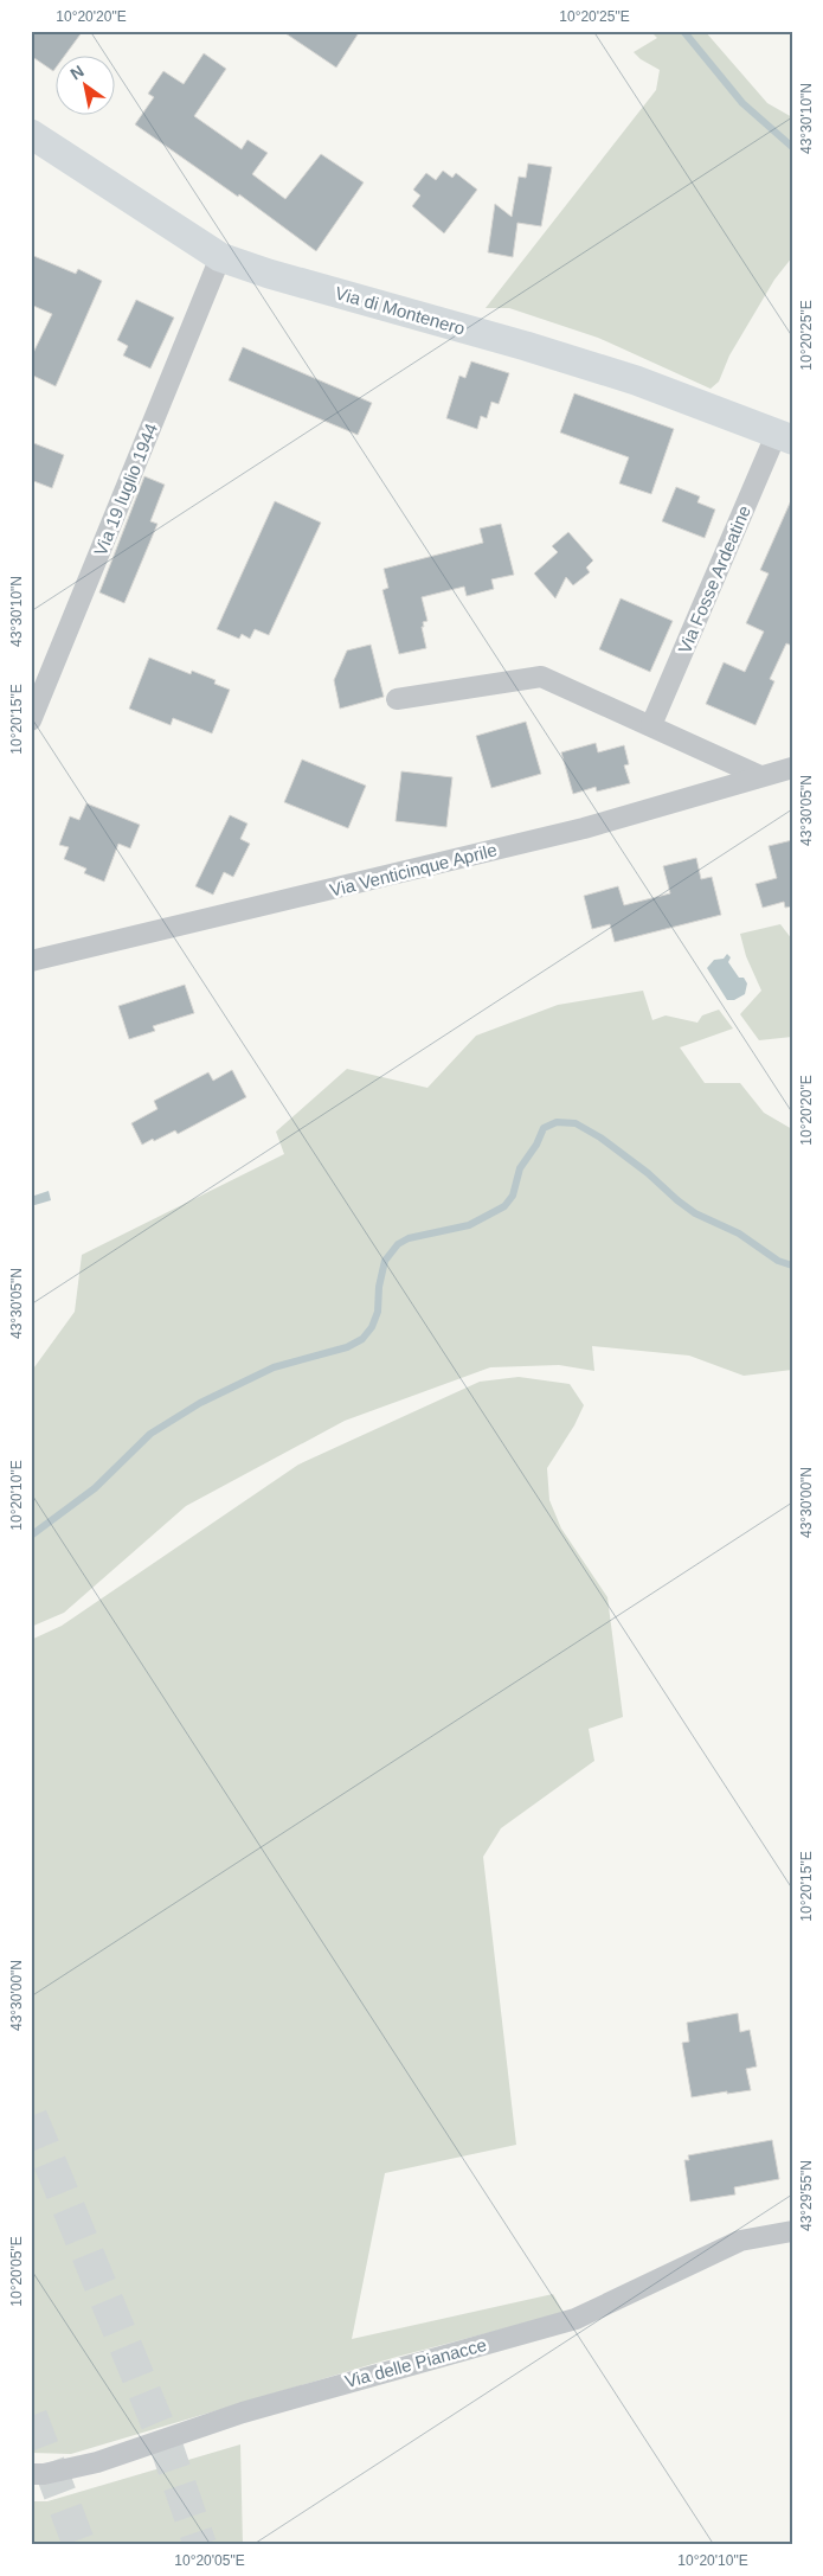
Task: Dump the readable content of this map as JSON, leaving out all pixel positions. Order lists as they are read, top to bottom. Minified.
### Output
{"streets":{"street":["Via di Montenero","Via 19 luglio 1944","Via Fosse Ardeatine","Via Venticinque Aprile","Via delle Pianacce"]},"crossings":[["Via di Montenero","Via 19 luglio 1944"],["Via di Montenero","Via Fosse Ardeatine"]],"north":"top left","coordinates":["10°20'20\"E","10°20'25\"E","43°30'10\"N","10°20'15\"E","43°30'05\"N","10°20'10\"E","43°30'00\"N","43°29'55\"N","10°20'05\"E"]}
